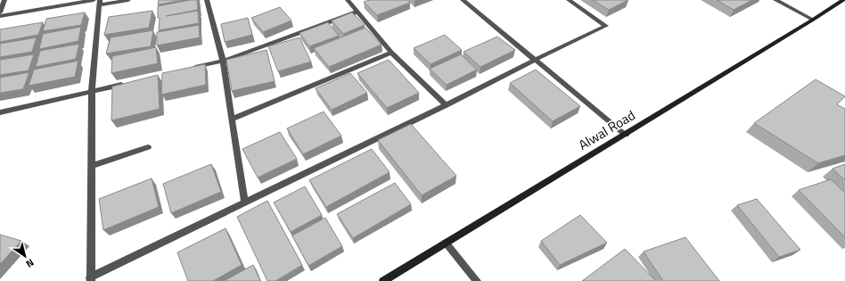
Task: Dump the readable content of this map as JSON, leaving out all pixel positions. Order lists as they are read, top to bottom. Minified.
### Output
{"streets":{"main road":["Alwal Road"]},"north":"bottom right"}
